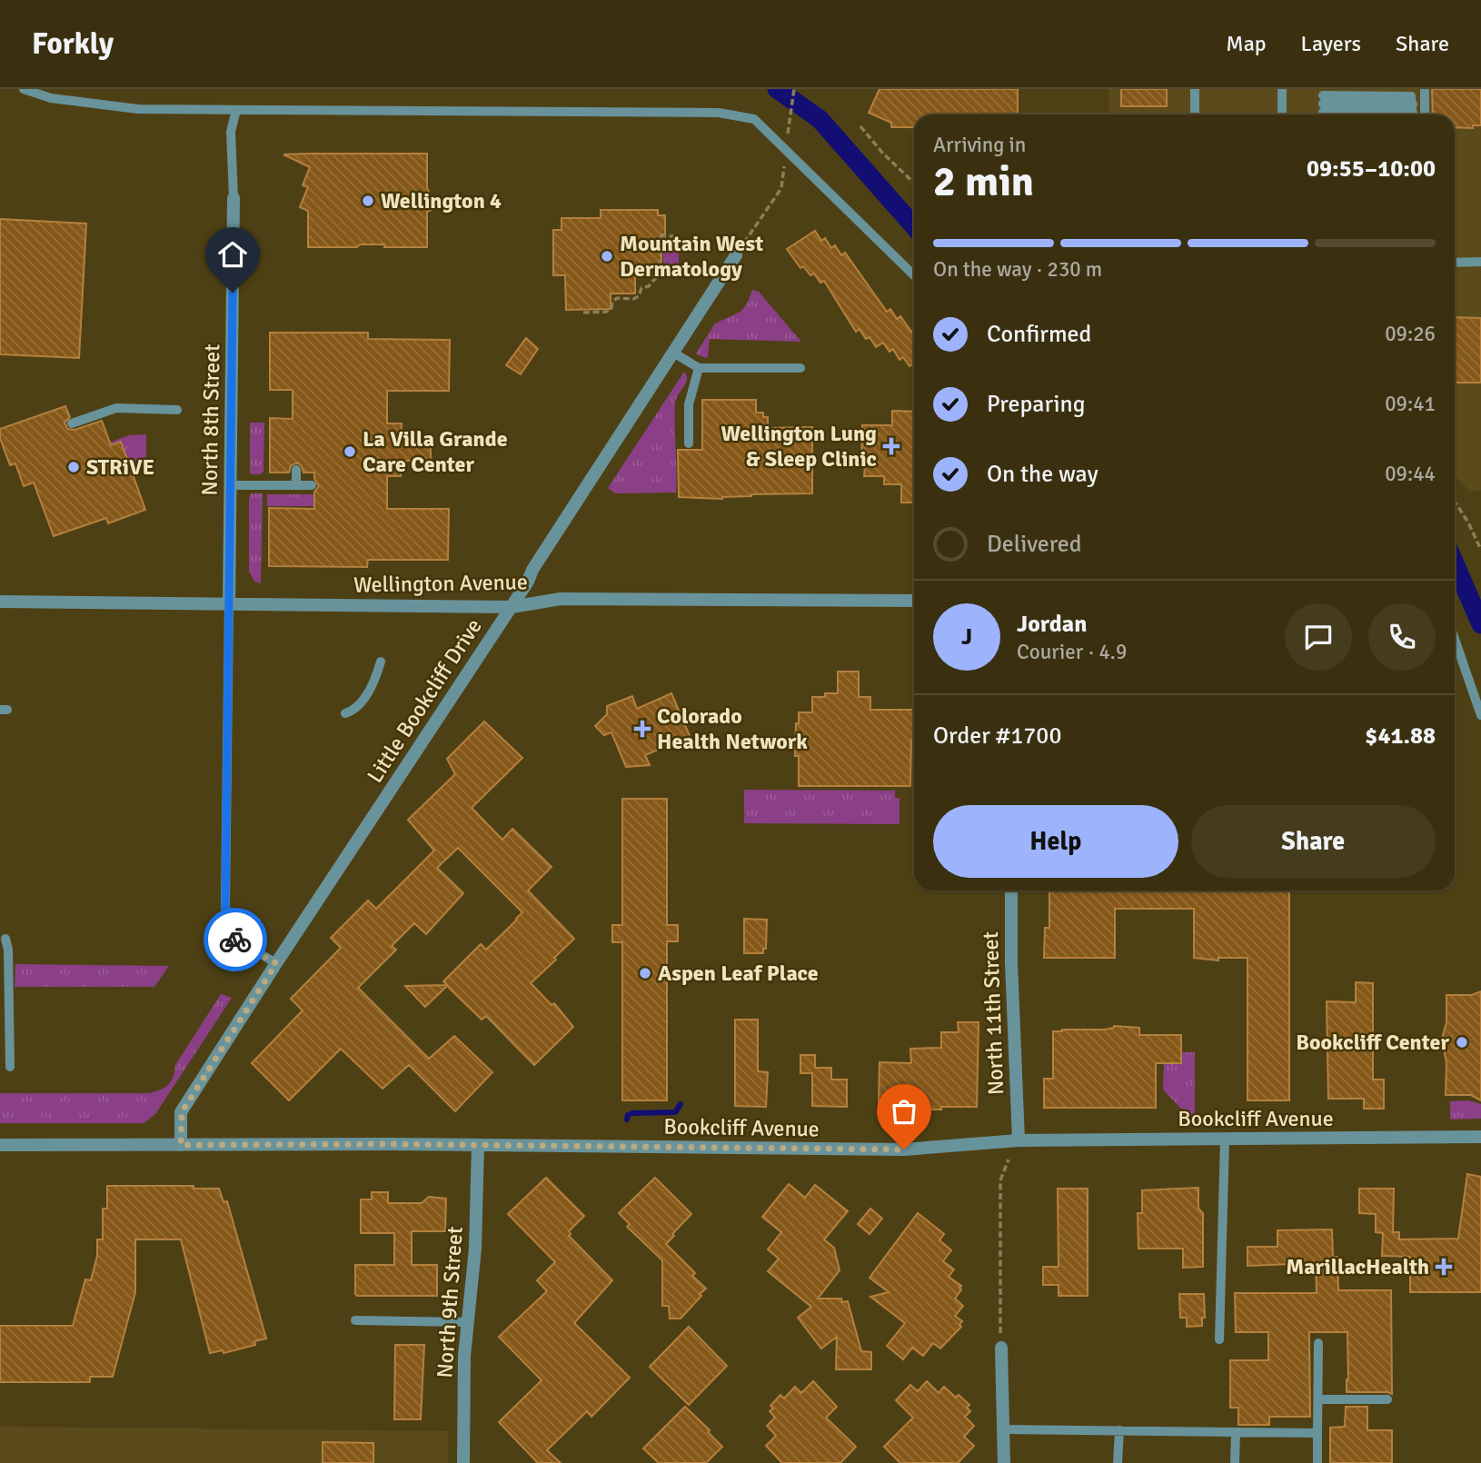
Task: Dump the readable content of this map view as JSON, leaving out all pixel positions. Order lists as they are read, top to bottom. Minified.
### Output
{"streets":{"street":["North 8th Street","Wellington Avenue","Little Bookcliff Drive","North 11th Street","Bookcliff Avenue","North 9th Street"]},"crossings":[["North 8th Street","Wellington Avenue"],["Wellington Avenue","Little Bookcliff Drive"],["Little Bookcliff Drive","Bookcliff Avenue"],["North 11th Street","Bookcliff Avenue"],["Bookcliff Avenue","North 9th Street"]],"places":{"other":["Wellington 4","Mountain West Dermatology","La Villa Grande Care Center","STRiVE","Aspen Leaf Place","Bookcliff Center"],"health":["Wellington Lung & Sleep Clinic","Colorado Health Network","MarillacHealth"]},"page":{"header":"Forkly","nav":["Map","Layers","Share"],"heading":["2 min","Arriving in","09:55–10:00"],"panel":["Jordan","Courier · 4.9","Order #1700","$41.88"],"bar":"On the way · 230 m","list":[["Confirmed","09:26"],["Preparing","09:41"],["On the way","09:44"],"Delivered"],"round":"J","buttons":["Help","Share"]}}
